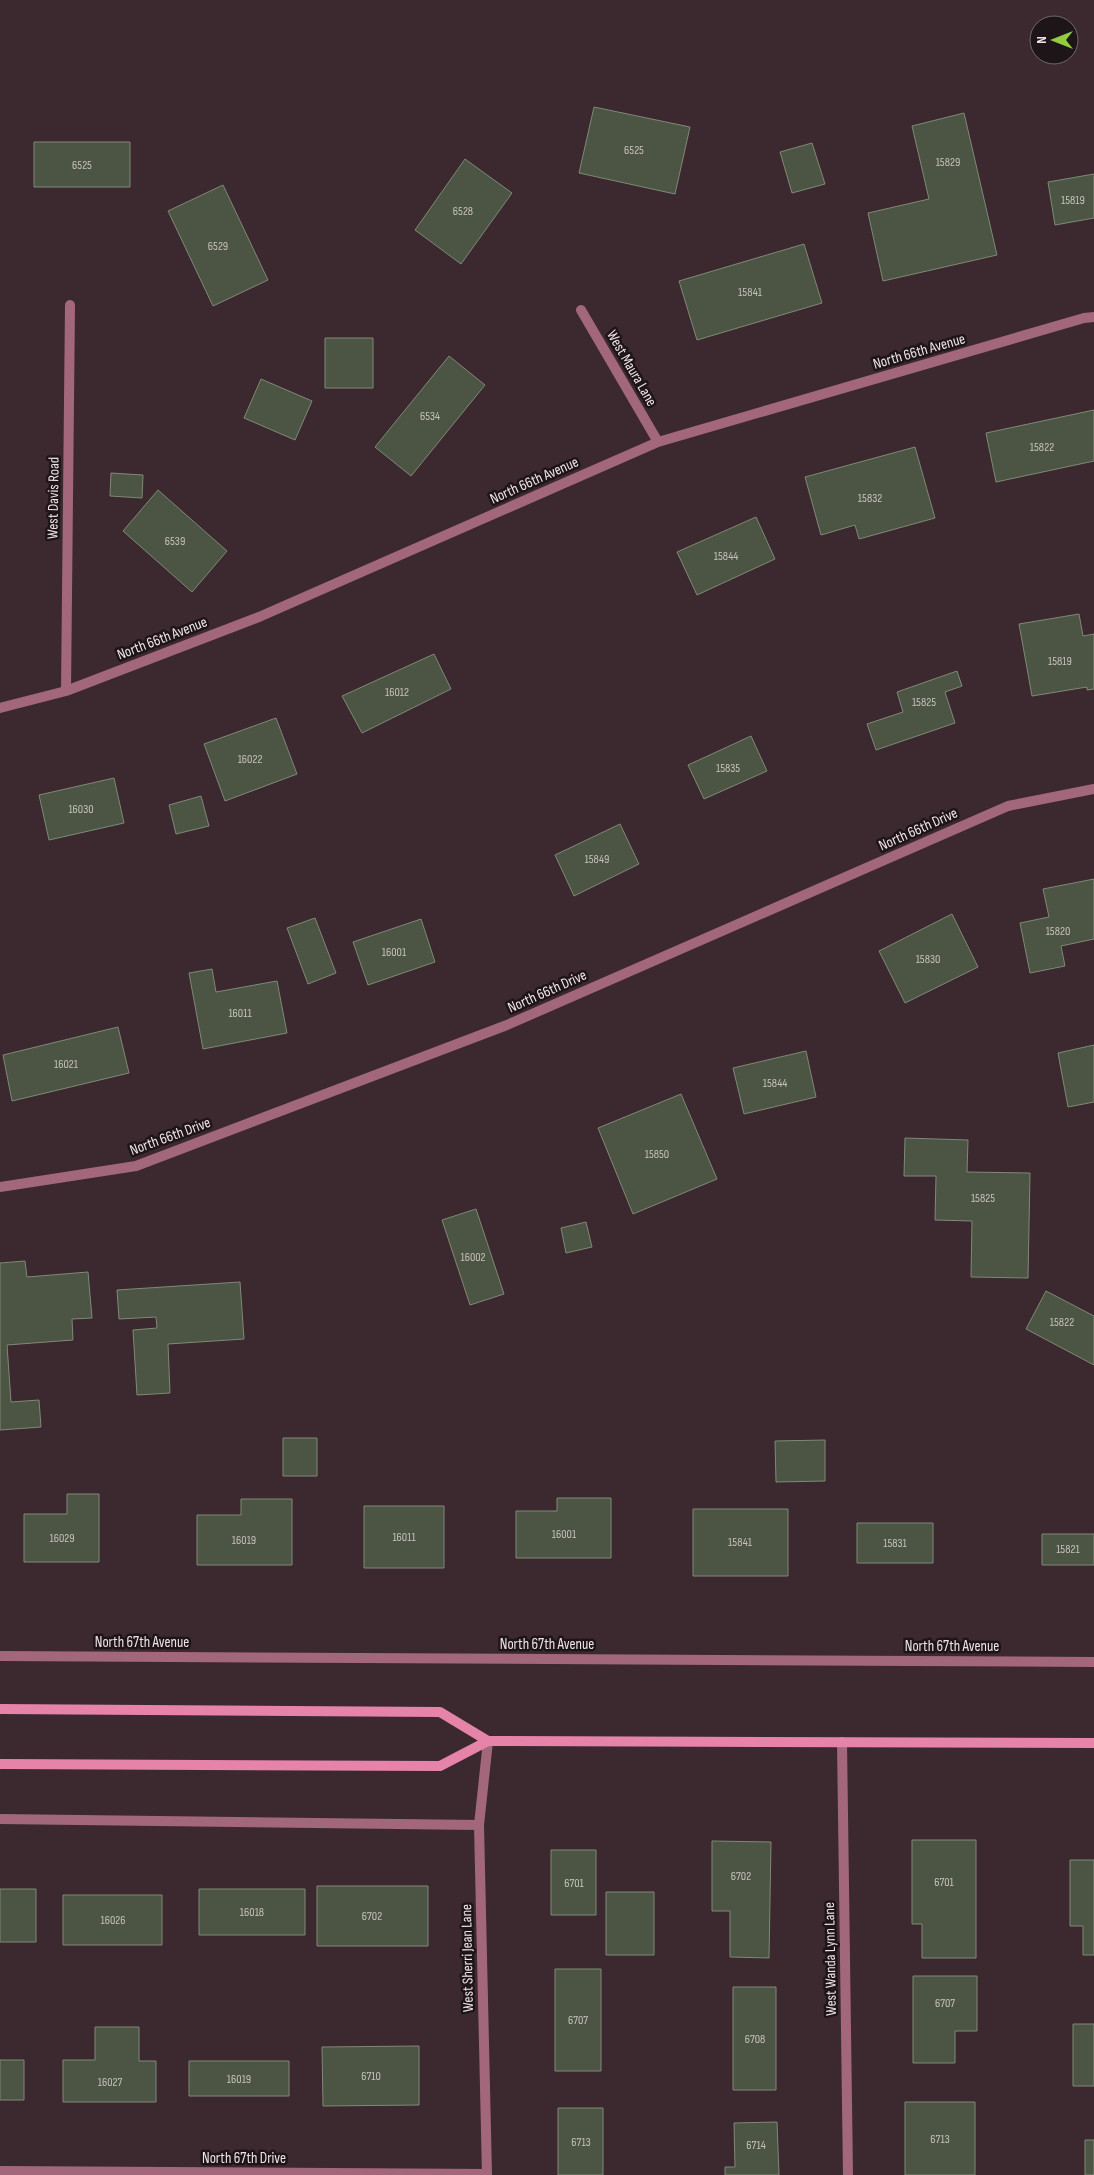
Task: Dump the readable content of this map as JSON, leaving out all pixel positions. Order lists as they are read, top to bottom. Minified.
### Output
{"streets":{"street":["North 66th Avenue","West Maura Lane","West Davis Road","North 66th Drive","North 67th Avenue","West Sherri Jean Lane","West Wanda Lynn Lane","North 67th Drive"]},"crossings":[["North 66th Avenue","West Maura Lane"],["North 66th Avenue","West Davis Road"],["West Sherri Jean Lane","North 67th Drive"]],"house_numbers":["6525","15829","6525","15819","6528","6529","15841","6534","15822","15832","6539","15844","15819","16012","15825","16022","15835","16030","15849","15820","16001","15830","16011","16021","15844","15850","15825","16002","15822","16001","16011","16029","16019","15841","15831","15821","6702","6701","6701","16018","6702","16026","6707","6707","6708","6710","16019","16027","6713","6713","6714"],"north":"left"}
